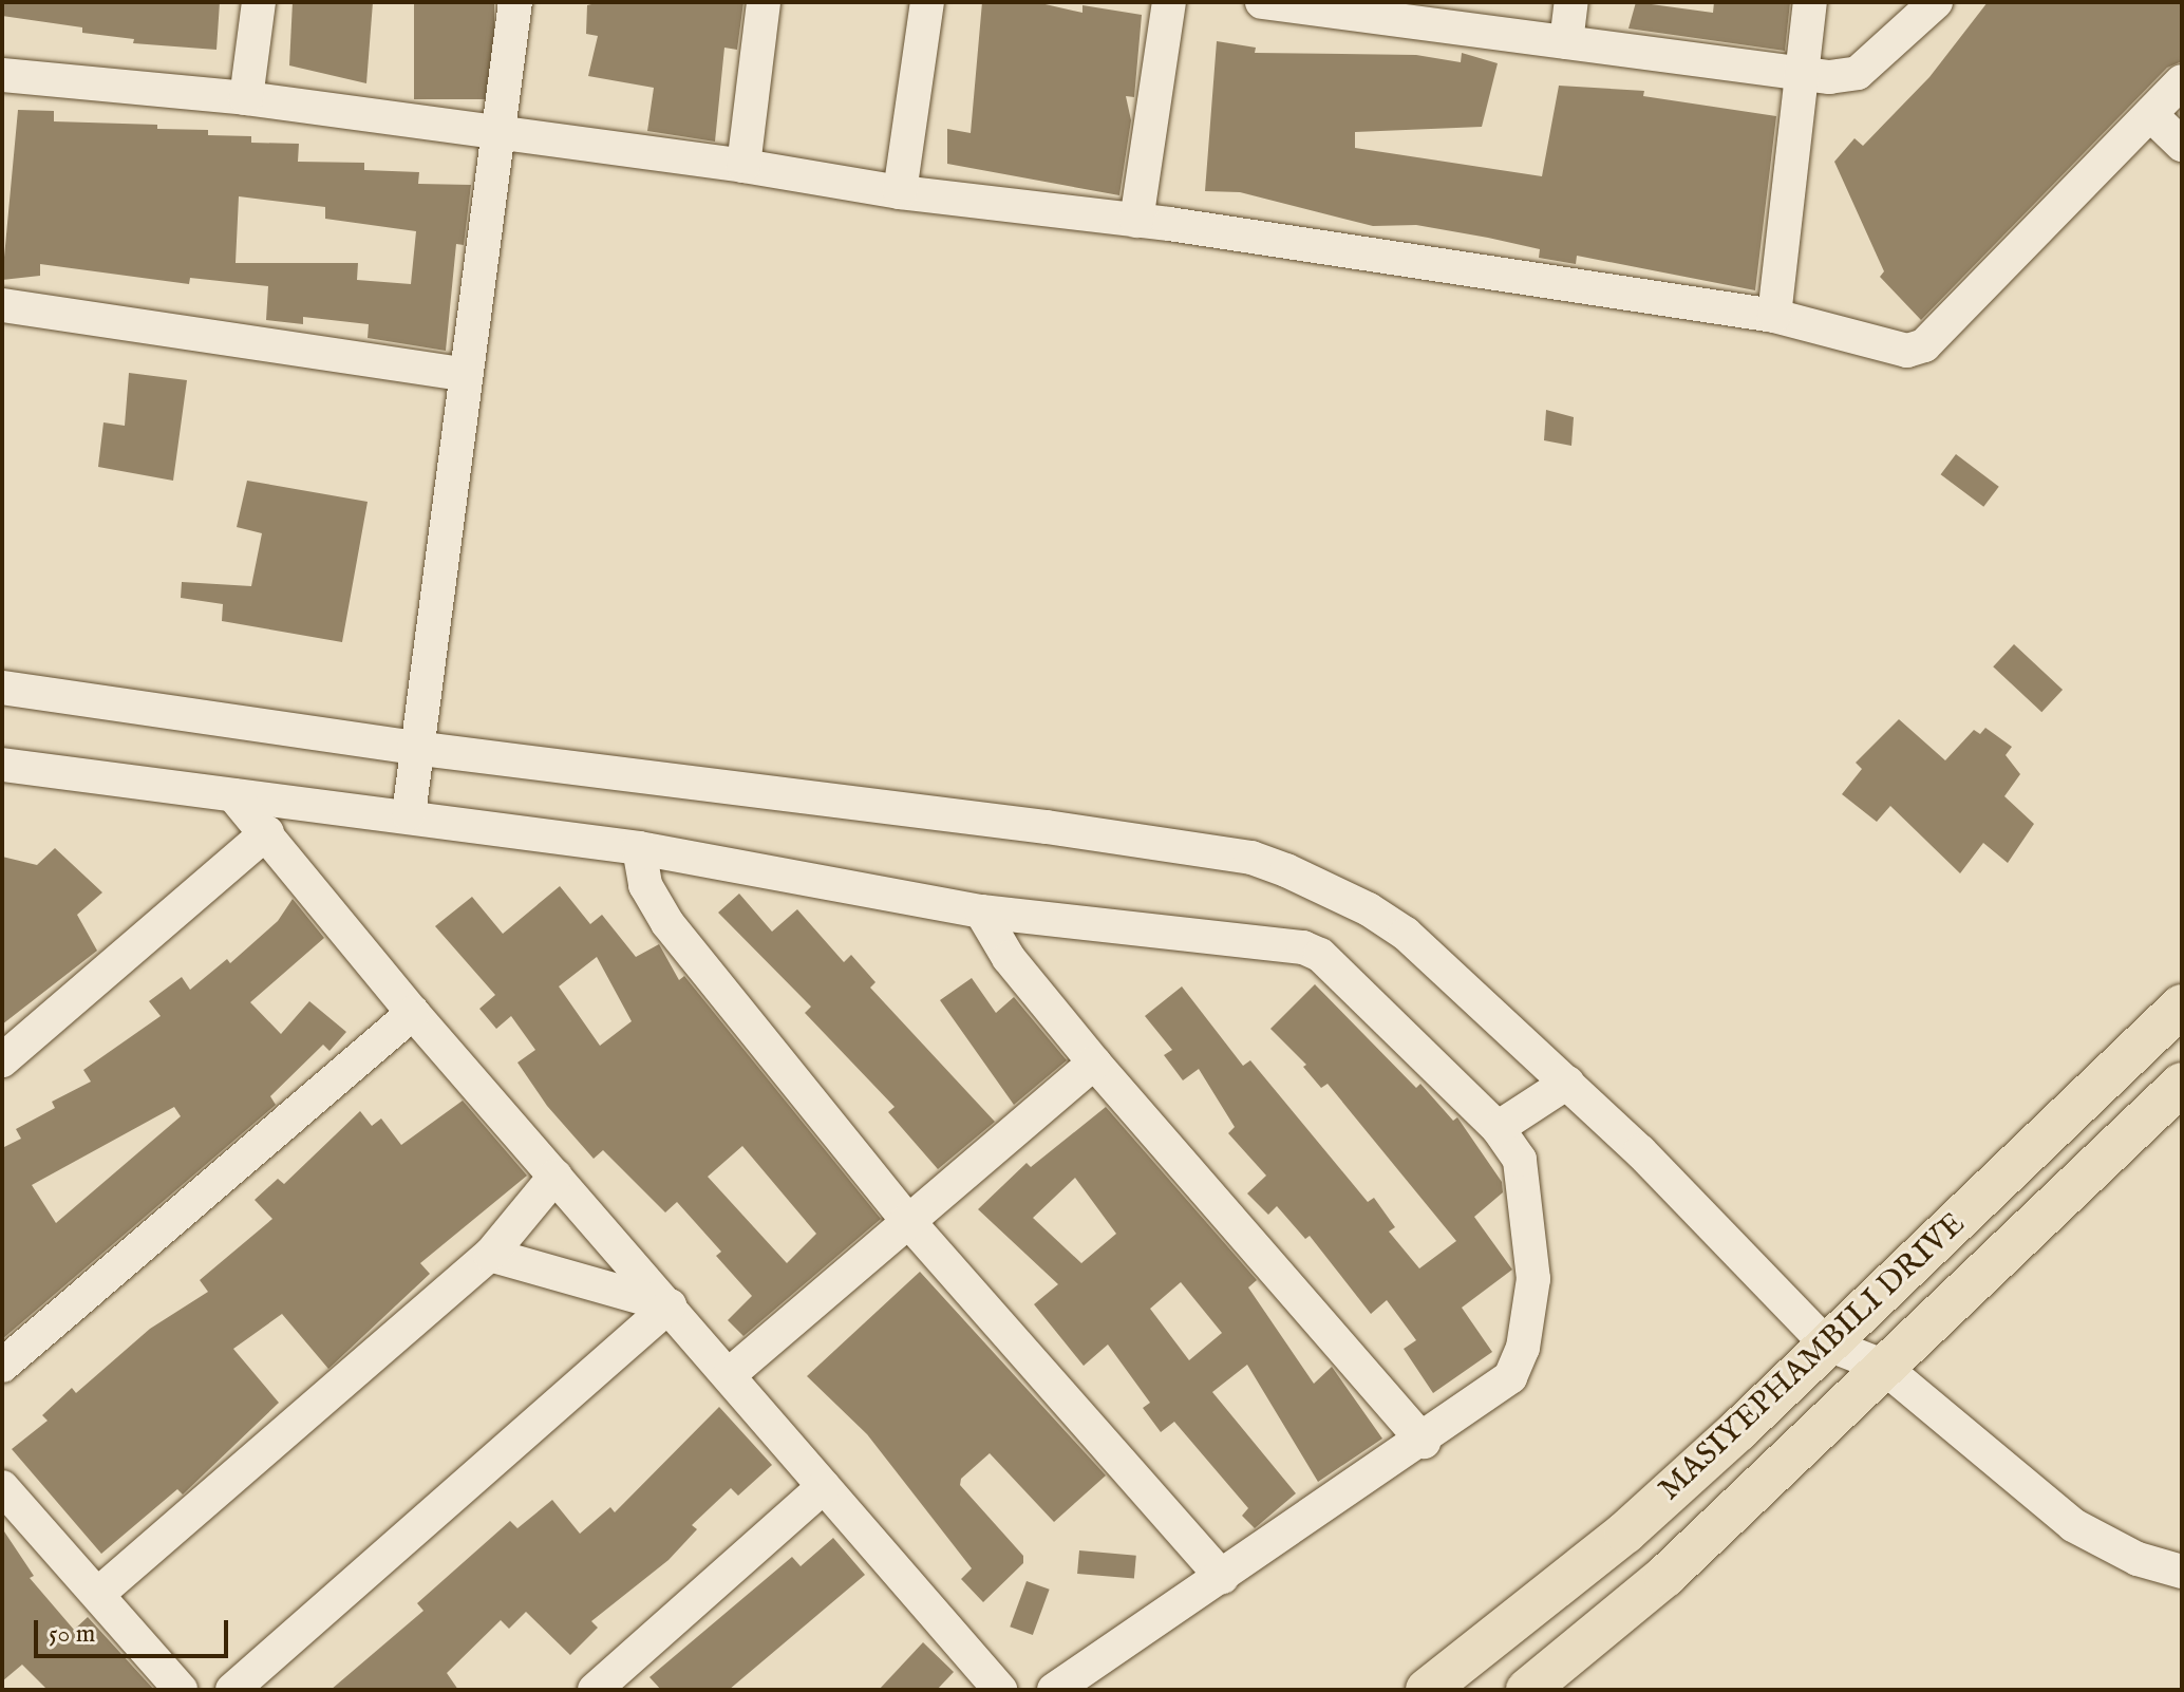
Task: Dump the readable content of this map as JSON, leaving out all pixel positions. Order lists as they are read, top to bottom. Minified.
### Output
{"streets":{"main road":["MASIYEPHAMBILI DRIVE"]},"scale_bar":"50 m"}
